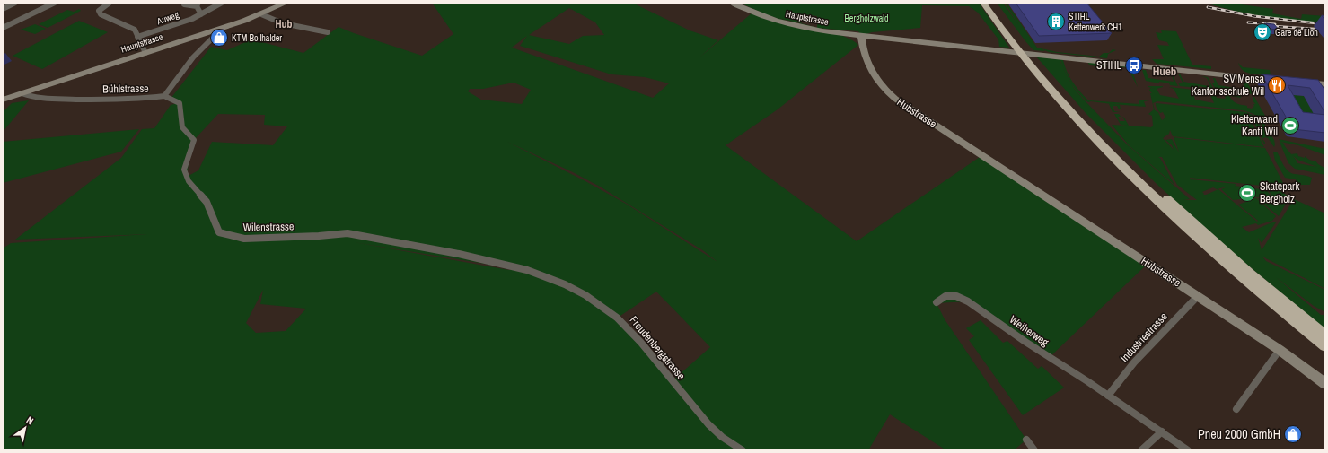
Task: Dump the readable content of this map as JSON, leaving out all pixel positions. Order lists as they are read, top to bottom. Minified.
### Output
{"streets":{"street":["Auweg","Hauptstrasse","Bühlstrasse","Hubstrasse","Wilenstrasse","Weiherweg","Industriestrasse","Freudenbergstrasse"]},"crossings":[["Hauptstrasse","Bühlstrasse"],["Hauptstrasse","Hubstrasse"],["Bühlstrasse","Wilenstrasse"],["Hubstrasse","Industriestrasse"],["Wilenstrasse","Freudenbergstrasse"],["Weiherweg","Industriestrasse"]],"districts":["Hub","Hueb"],"parks":["Bergholzwald"],"places":{"building":["STIHL Kettenwerk CH1"],"theatre":["Gare de Lion"],"shop":["KTM Bollhalder","Pneu 2000 GmbH"],"bus stop":["STIHL"],"restaurant":["SV Mensa Kantonsschule Wil"],"sports":["Kletterwand Kanti Wil","Skatepark Bergholz"]},"north":"top right"}
